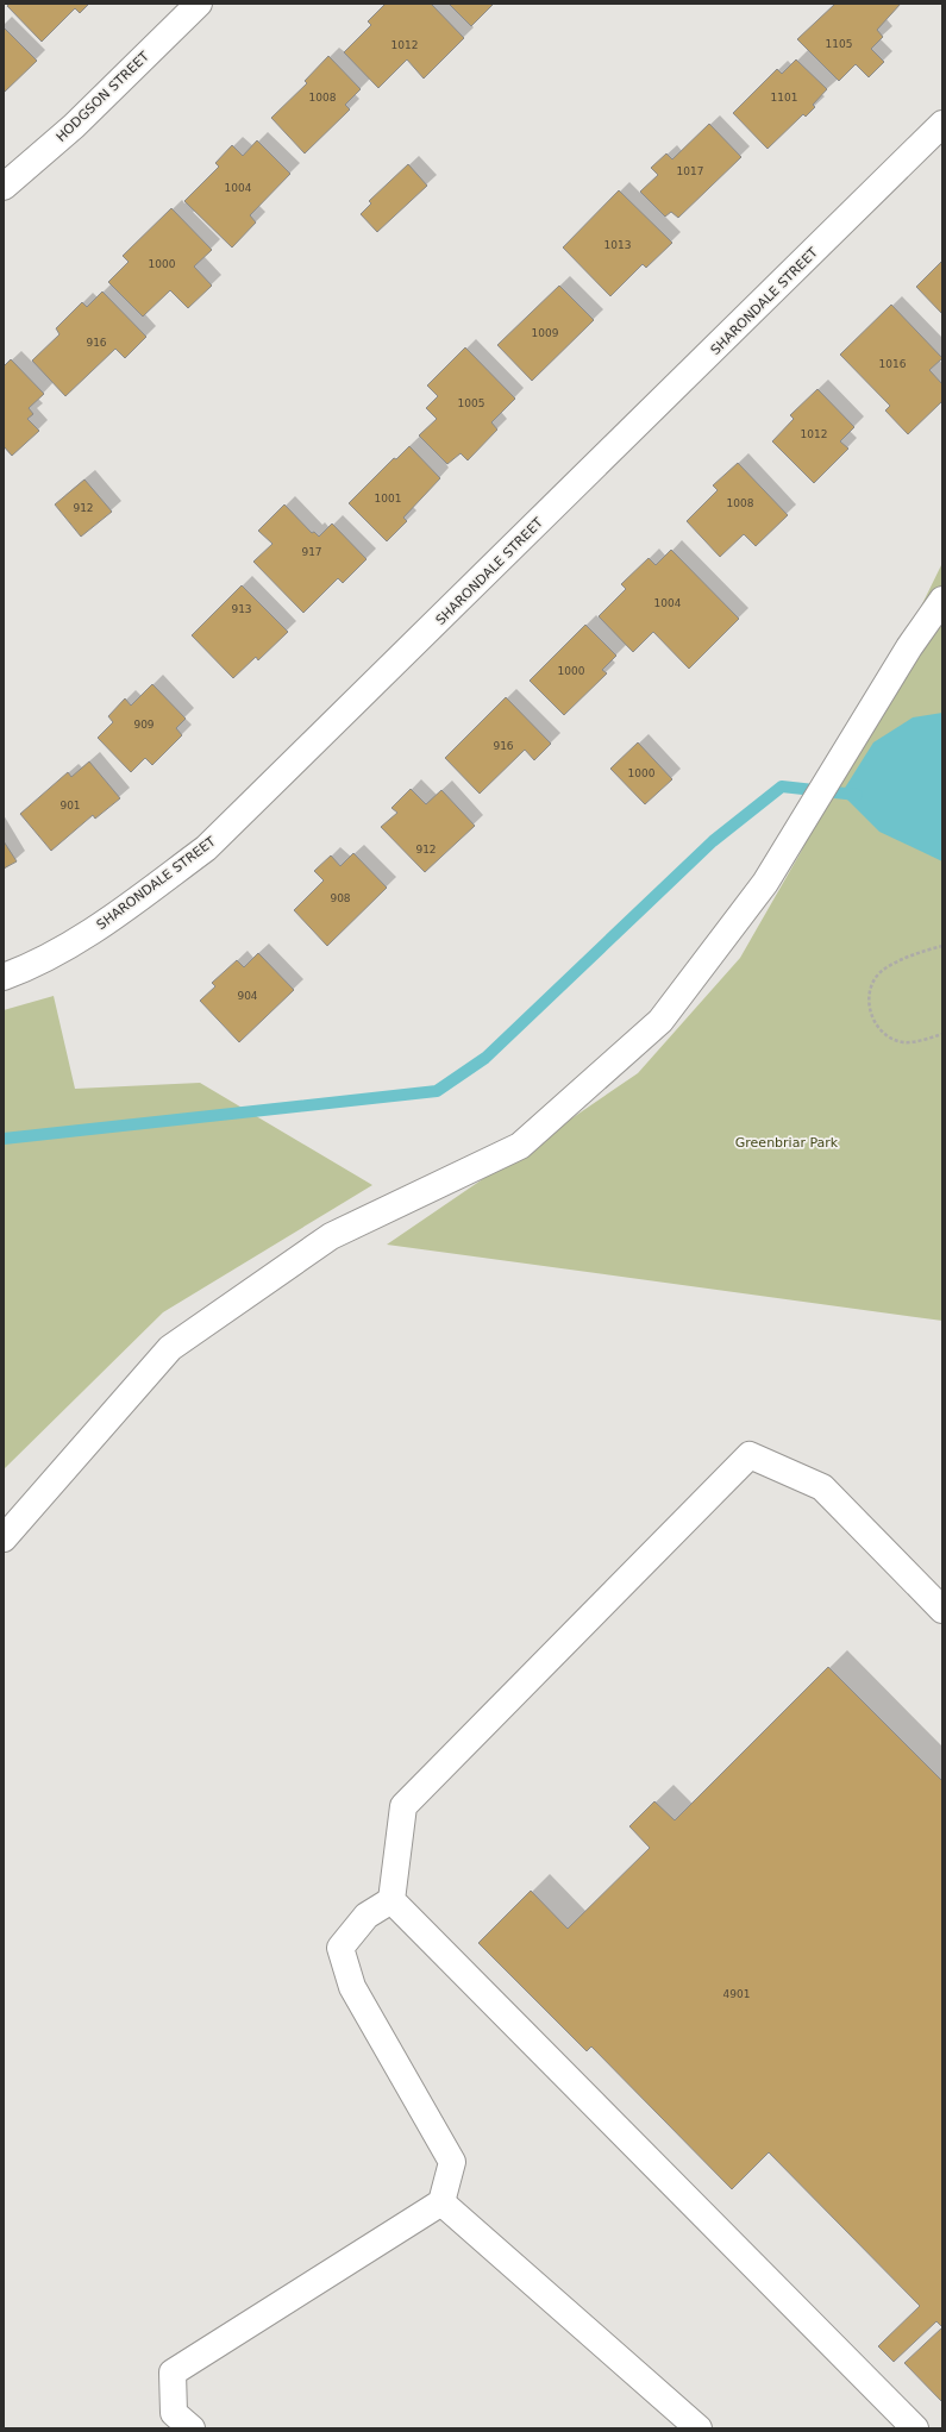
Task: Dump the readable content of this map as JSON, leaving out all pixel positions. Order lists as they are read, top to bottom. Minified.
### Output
{"streets":{"street":["HODGSON STREET","SHARONDALE STREET"]},"parks":["Greenbriar Park"],"house_numbers":["1105","1012","1008","1101","1017","1004","1013","1000","1009","916","1016","1005","1012","1001","1008","912","917","1004","913","1000","909","916","1000","901","912","908","904","4901"]}
